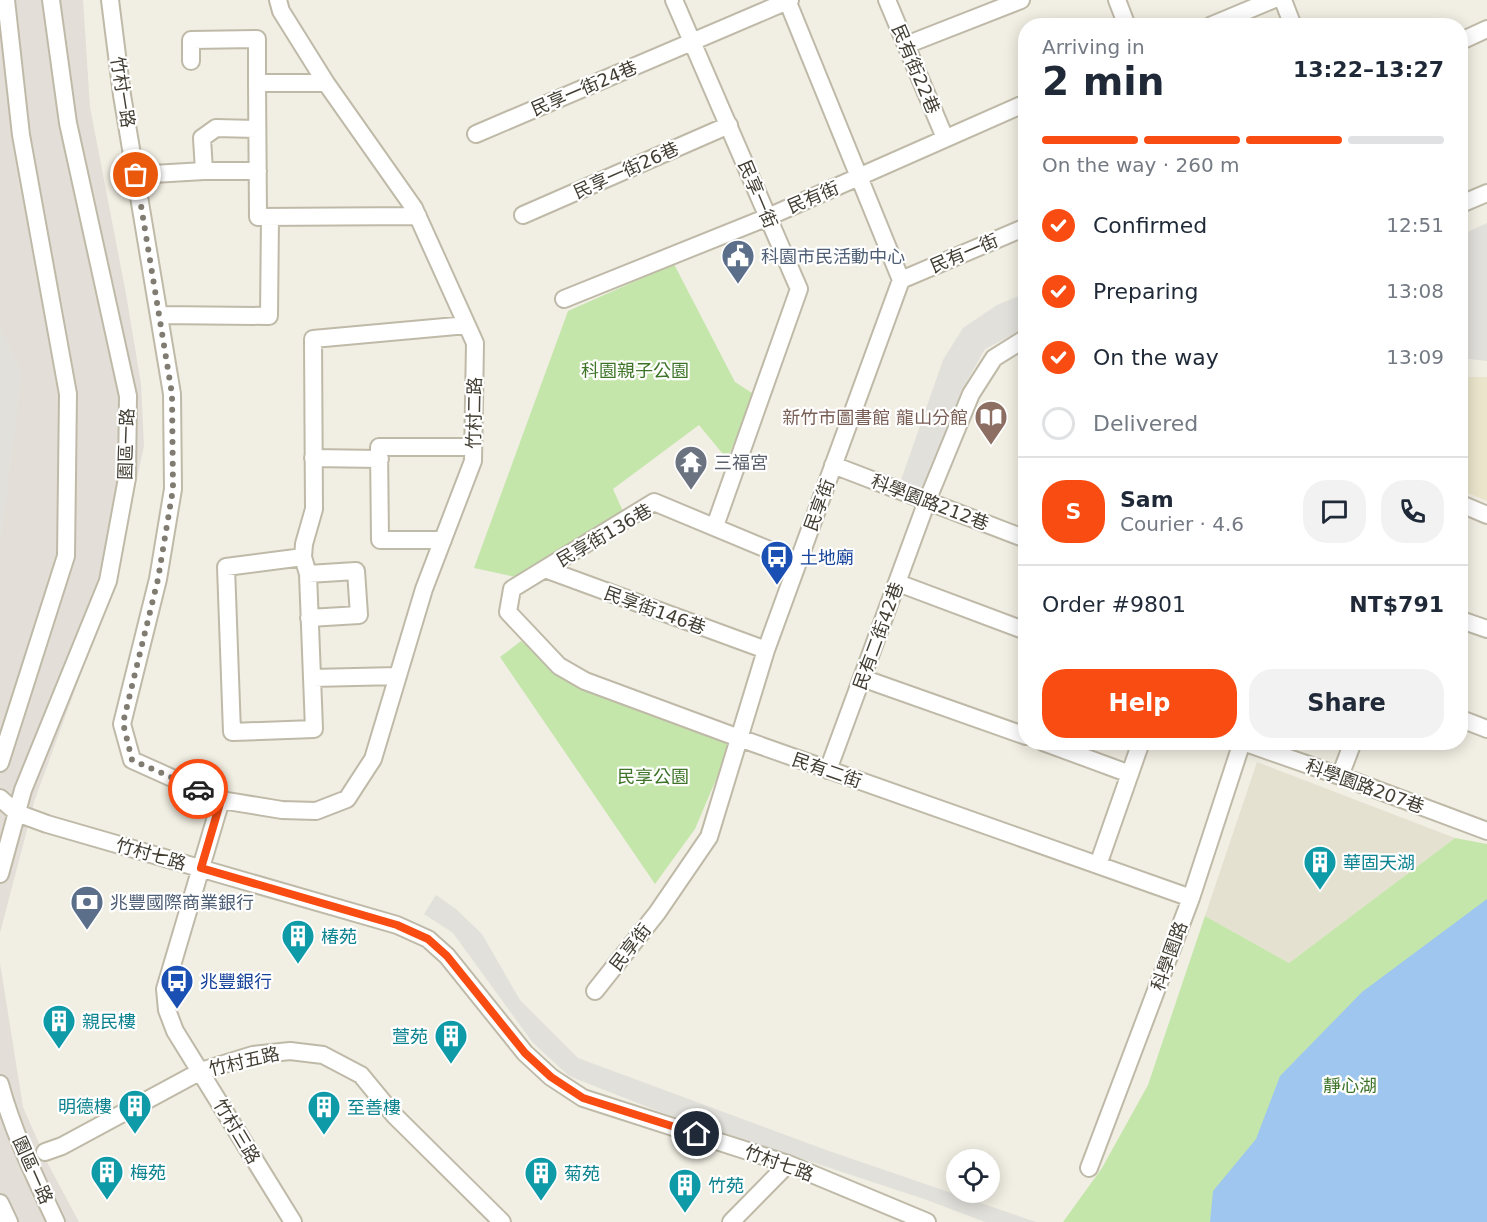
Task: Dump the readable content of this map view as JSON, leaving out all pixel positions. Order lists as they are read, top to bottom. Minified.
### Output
{"streets":{"street":["民有街22巷","民享一街24巷","竹村一路","民享一街26巷","民享一街","民有街","民有一街","竹村二路","園區一路","科學園路212巷","民享街","民享街136巷","民享街146巷","民有二街42巷","民有二街","科學園路207巷","竹村七路","科學園路","竹村五路","竹村三路"]},"crossings":[["民有街22巷","民有街"],["民享一街24巷","民享一街"],["竹村一路","竹村二路"],["民享一街26巷","民享一街"],["民享一街","民有街"],["民享一街","民享街136巷"],["民有一街","民享街"],["園區一路","竹村七路"],["科學園路212巷","民享街"],["科學園路212巷","民有二街42巷"],["民享街","民享街136巷"],["民享街","民享街146巷"],["民享街","民有二街"],["民享街136巷","民享街146巷"],["民享街136巷","民有二街"],["民有二街42巷","民有二街"],["民有二街","科學園路"],["竹村七路","竹村三路"],["竹村五路","竹村三路"]],"parks":["科園親子公園","民享公園","靜心湖"],"places":{"public building":["科園市民活動中心"],"library":["新竹市圖書館 龍山分館"],"temple":["三福宮"],"bus stop":["土地廟","兆豐銀行"],"building":["華固天湖","椿苑","親民樓","萱苑","明德樓","至善樓","梅苑","菊苑","竹苑"],"bank":["兆豐國際商業銀行"]},"page":{"heading":["2 min","Arriving in","13:22–13:27"],"panel":["Sam","Courier · 4.6","Order #9801","NT$791"],"bar":"On the way · 260 m","list":[["Confirmed","12:51"],["Preparing","13:08"],["On the way","13:09"],"Delivered"],"round":"S","buttons":["Help","Share"]}}
